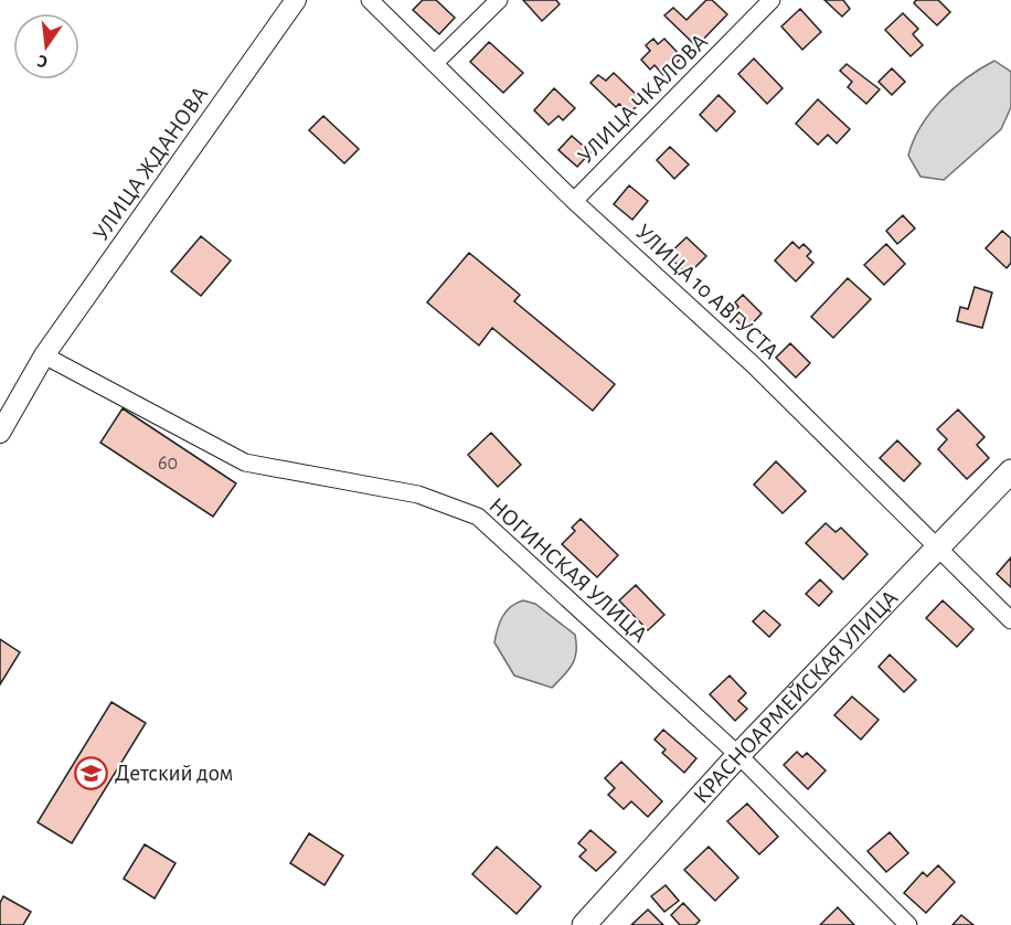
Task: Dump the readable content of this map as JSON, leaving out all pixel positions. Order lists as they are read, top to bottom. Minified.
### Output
{"streets":{"main road":["КРАСНОАРМЕЙСКАЯ УЛИЦА"],"street":["УЛИЦА ЧКАЛОВА","УЛИЦА ЖДАНОВА","УЛИЦА 10 АВГУСТА","НОГИНСКАЯ УЛИЦА"]},"crossings":[["УЛИЦА ЧКАЛОВА","УЛИЦА 10 АВГУСТА"],["УЛИЦА ЖДАНОВА","НОГИНСКАЯ УЛИЦА"],["УЛИЦА 10 АВГУСТА","КРАСНОАРМЕЙСКАЯ УЛИЦА"],["НОГИНСКАЯ УЛИЦА","КРАСНОАРМЕЙСКАЯ УЛИЦА"]],"places":{"school or university":["Детский дом"]},"house_numbers":["60"],"north":"bottom"}
